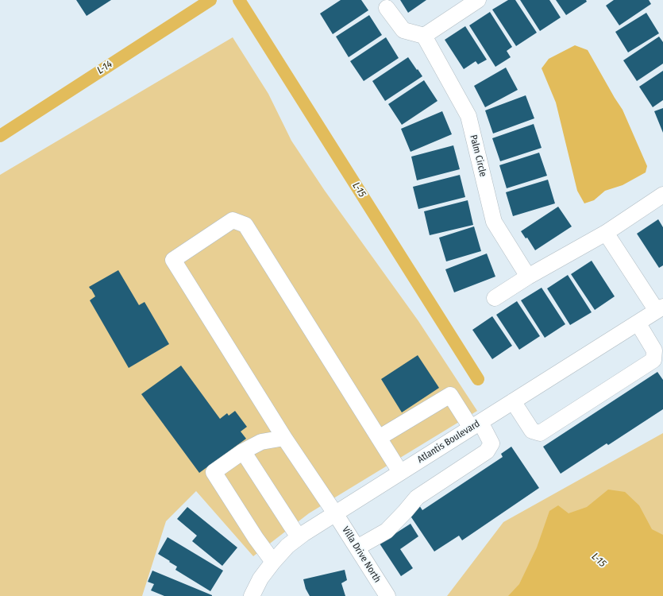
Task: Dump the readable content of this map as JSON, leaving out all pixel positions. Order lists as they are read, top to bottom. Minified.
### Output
{"streets":{"street":["Palm Circle","Atlantis Boulevard","Villa Drive North"]},"crossings":[["Atlantis Boulevard","Villa Drive North"]],"water":["L-14","L-15"]}
